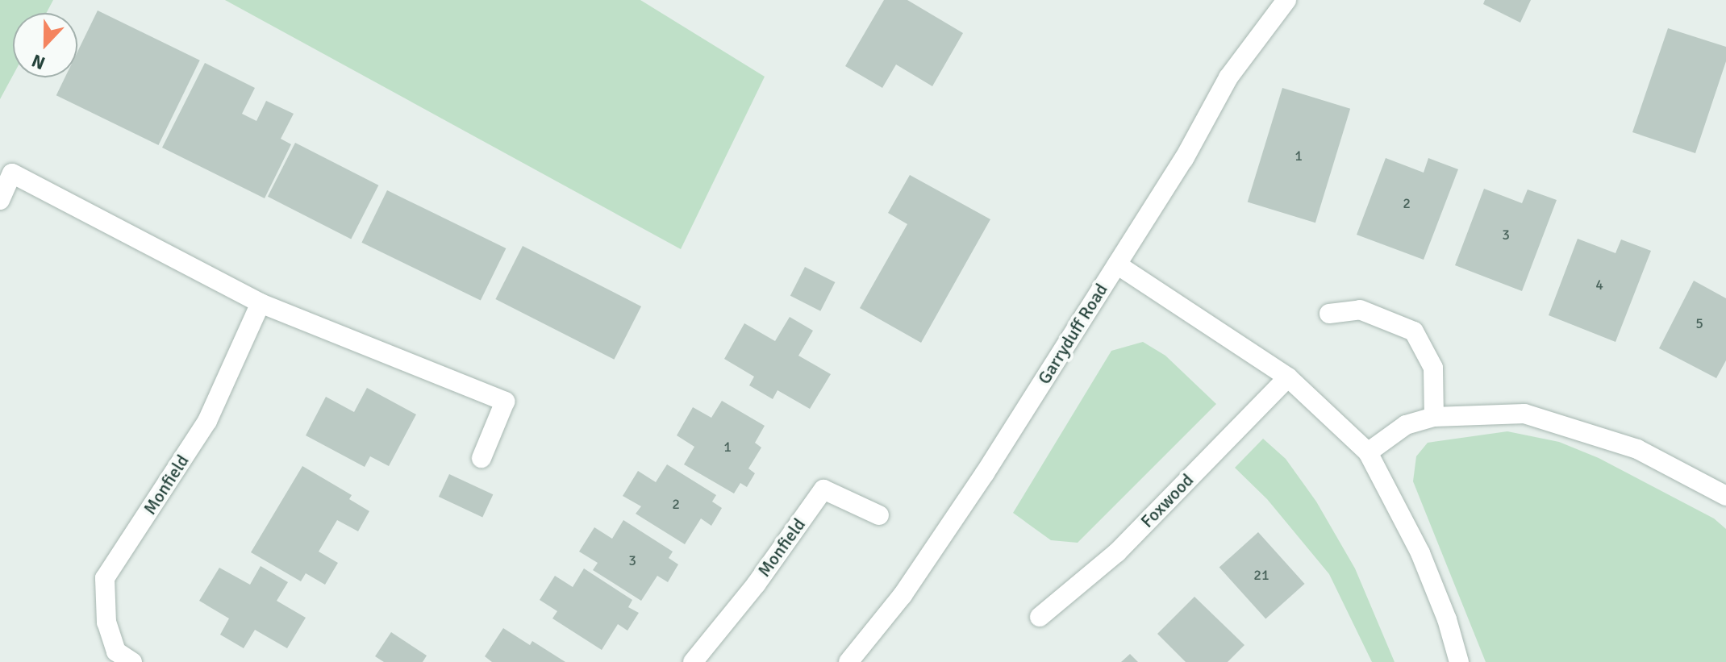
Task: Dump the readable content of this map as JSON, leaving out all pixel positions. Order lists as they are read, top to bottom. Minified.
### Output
{"streets":{"street":["Garryduff Road","Monfield","Foxwood"]},"house_numbers":["1","2","3","4","5","1","2","3","21"],"north":"bottom"}
